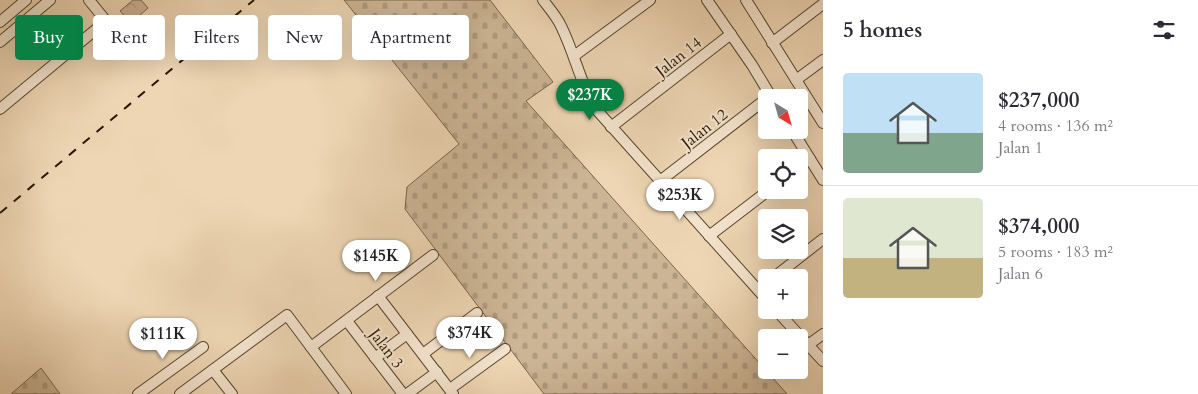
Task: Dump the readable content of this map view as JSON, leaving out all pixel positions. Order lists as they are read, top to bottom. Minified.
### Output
{"streets":{"street":["Jalan 14","Jalan 12","Jalan 3"]},"north":"bottom right","page":{"heading":"5 homes","chip":["Buy","Rent","Filters","New","Apartment"],"list":[{"name":"$237,000","note":"4 rooms · 136 m² · Jalan 1"},{"name":"$374,000","note":"5 rooms · 183 m² · Jalan 6"}],"price":["$237K","$253K","$145K","$374K","$111K"],"map_buttons":["+","−"]}}
